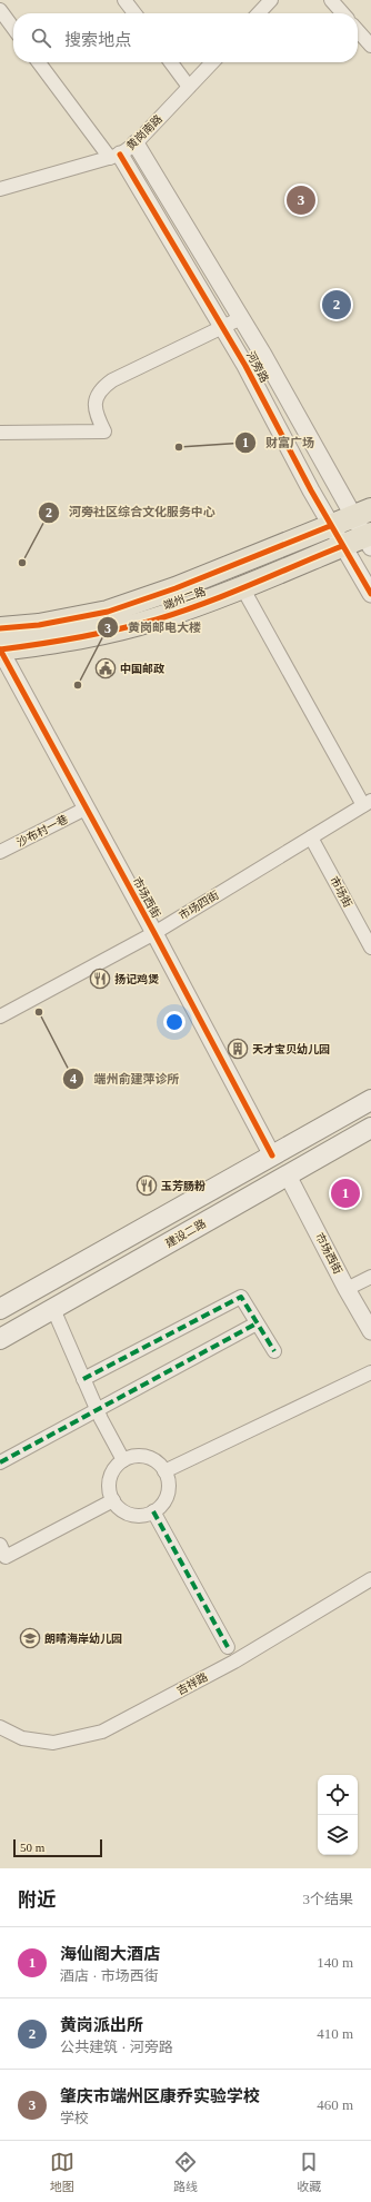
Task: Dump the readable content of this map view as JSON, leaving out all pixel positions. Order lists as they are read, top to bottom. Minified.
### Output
{"streets":{"main road":["端州二路","建设二路"],"street":["黄岗南路","河旁路","沙布村一巷","市场街","市场西街","市场四街","吉祥路"]},"crossings":[["黄岗南路","河旁路"],["河旁路","端州二路"],["端州二路","市场西街"],["沙布村一巷","市场西街"],["市场街","市场四街"],["市场西街","市场四街"],["市场西街","建设二路"]],"places":{"other":["财富广场","河旁社区综合文化服务中心","黄岗邮电大楼","端州俞建萍诊所"],"public building":["中国邮政"],"restaurant":["扬记鸡煲","玉芳肠粉"],"building":["天才宝贝幼儿园"],"school or university":["朗晴海岸幼儿园"]},"scale_bar":"50 m","page":{"search":"搜索地点","pins":["3","2","1"],"scale":"50 m","heading":["附近","3个结果"],"list":[{"mark":"1","name":"海仙阁大酒店","note":"酒店 · 市场西街","value":"140 m"},{"mark":"2","name":"黄岗派出所","note":"公共建筑 · 河旁路","value":"410 m"},{"mark":"3","name":"肇庆市端州区康乔实验学校","note":"学校","value":"460 m"}],"nav":["地图","路线","收藏"]}}
